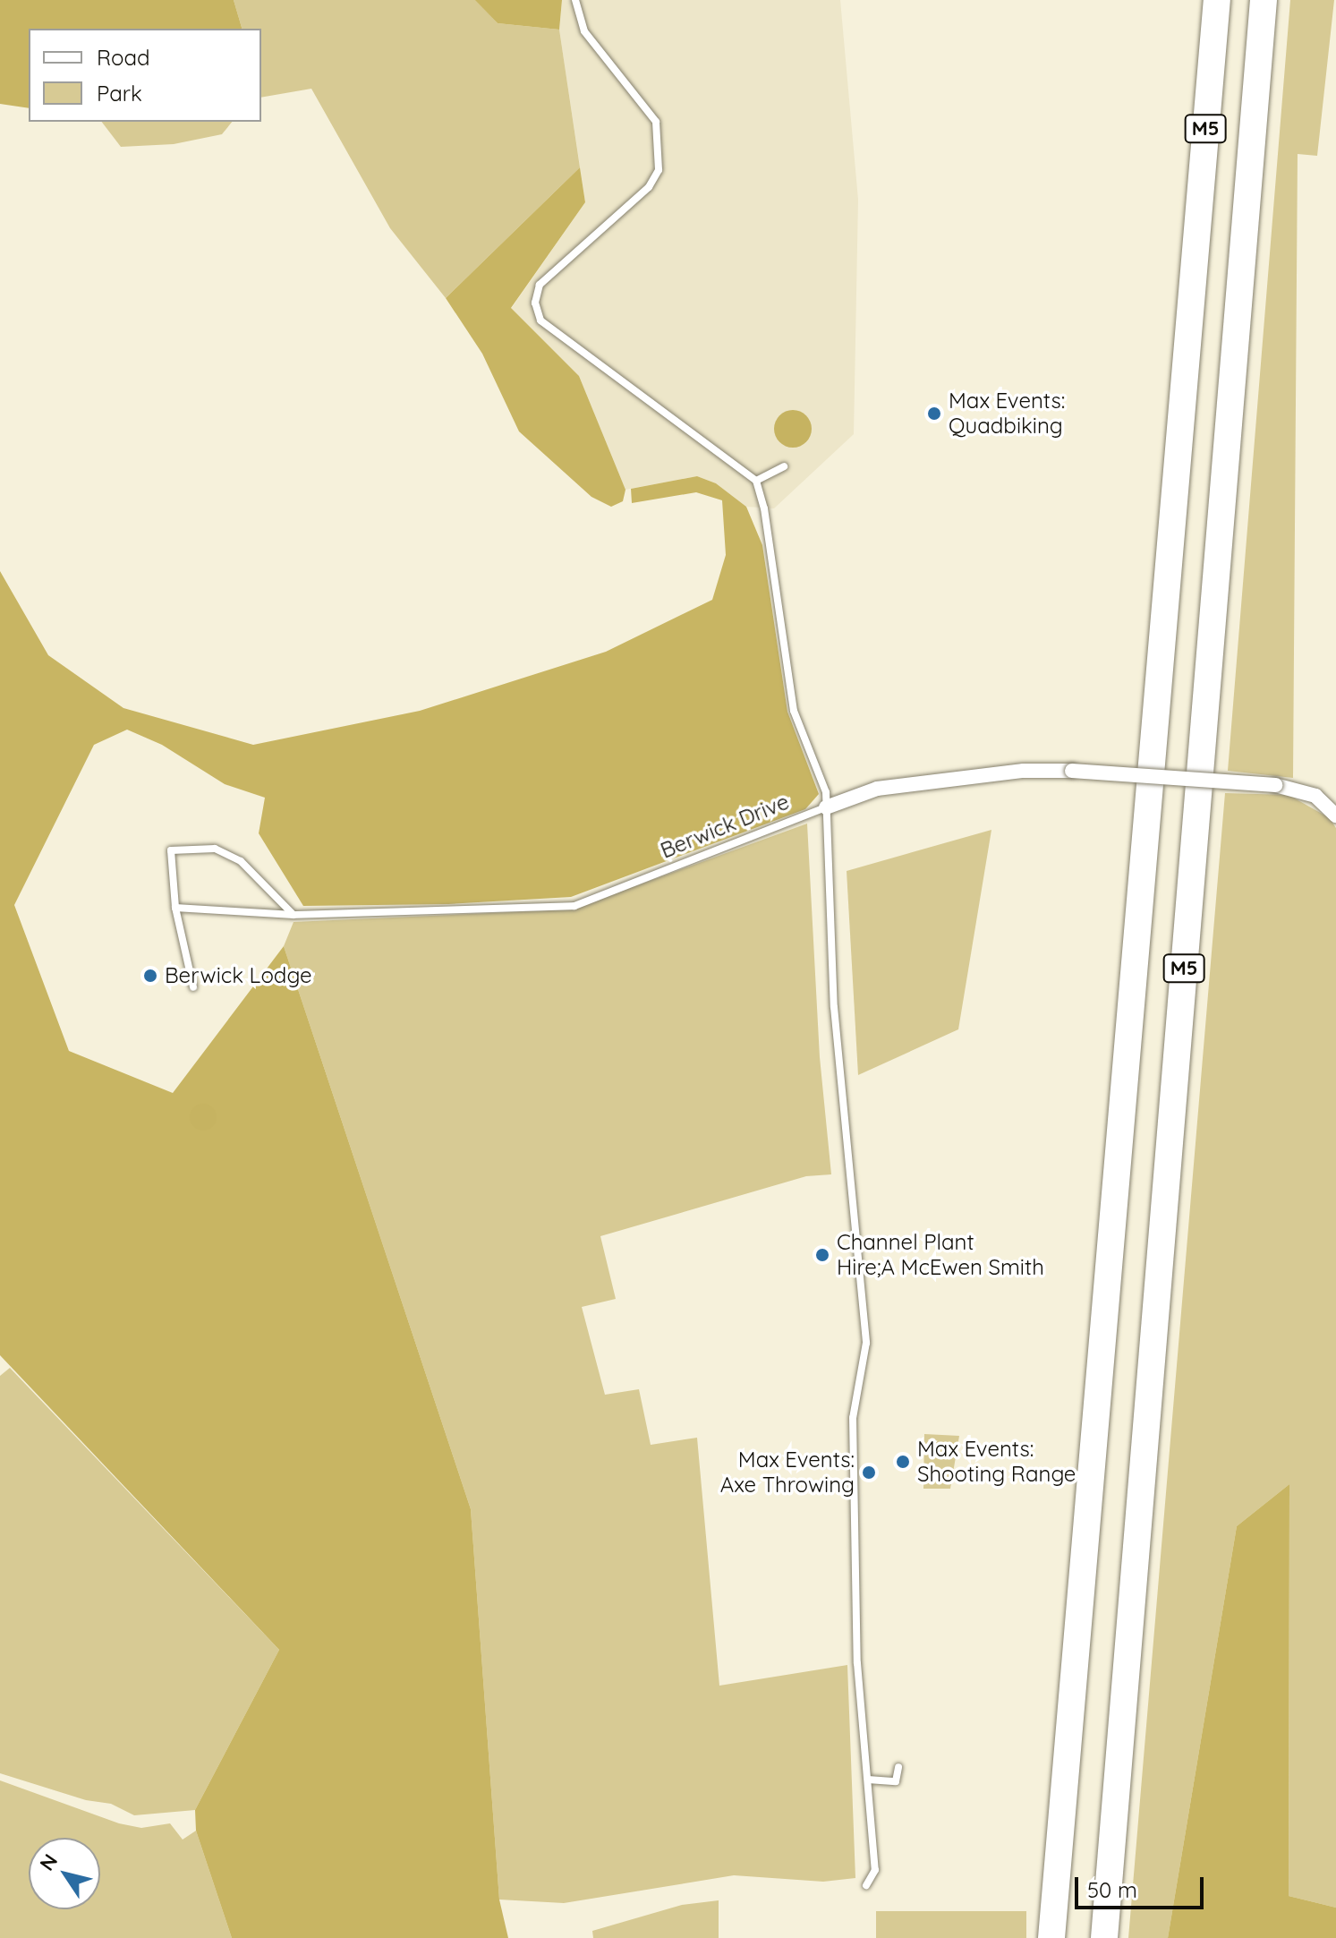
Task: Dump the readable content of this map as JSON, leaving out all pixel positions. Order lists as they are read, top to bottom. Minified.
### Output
{"streets":{"highway":["M5"],"street":["Berwick Drive"]},"places":["Max Events: Quadbiking","Berwick Lodge","Channel Plant Hire;A McEwen Smith","Max Events: Shooting Range","Max Events: Axe Throwing"],"legend":["Road","Park"],"scale_bar":"50 m","north":"top left"}
